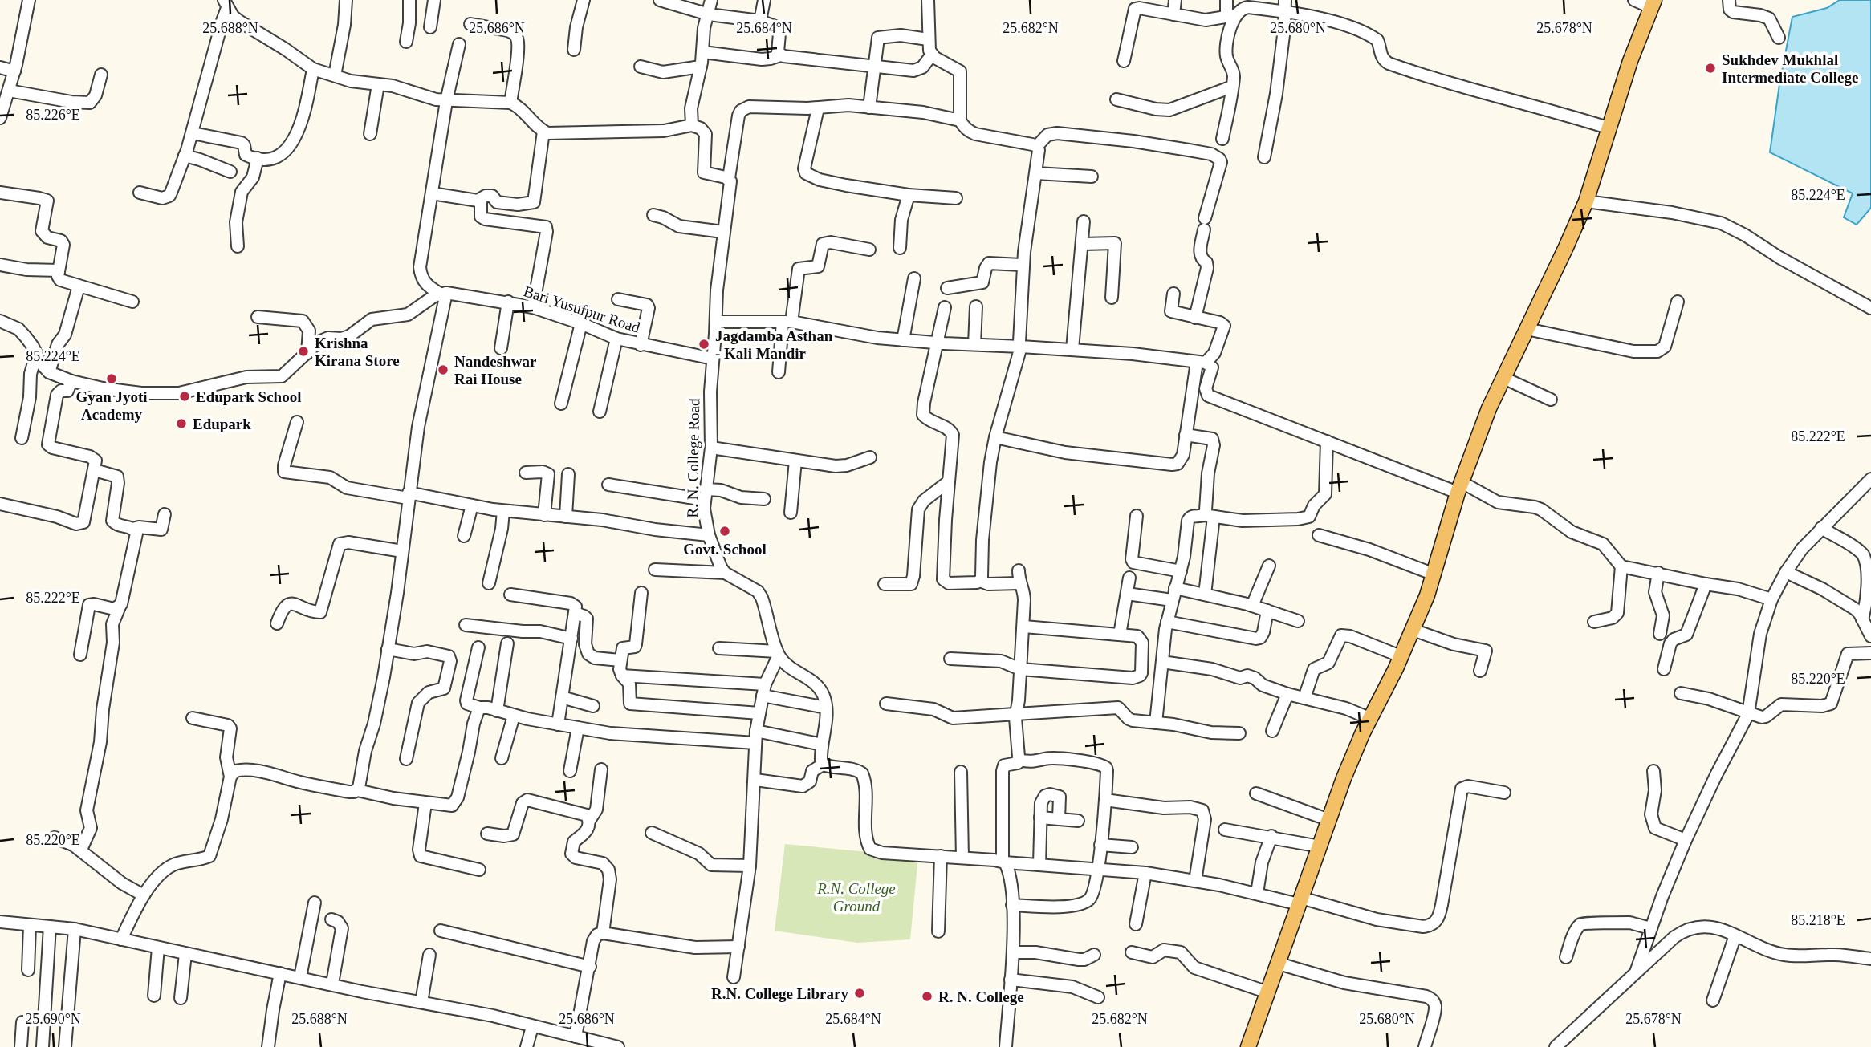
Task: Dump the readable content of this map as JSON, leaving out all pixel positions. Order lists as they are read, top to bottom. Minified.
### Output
{"streets":{"street":["Bari Yusufpur Road","R. N. College Road"]},"crossings":[["Bari Yusufpur Road","R. N. College Road"]],"parks":["R.N. College Ground"],"places":["Sukhdev Mukhlal Intermediate College","Jagdamba Asthan - Kali Mandir","Krishna Kirana Store","Nandeshwar Rai House","Gyan Jyoti Academy","Edupark School","Edupark","Govt. School","R.N. College Library","R. N. College"],"coordinates":["25.688°N","25.686°N","25.684°N","25.682°N","25.680°N","25.678°N","85.226°E","85.224°E","85.222°E","85.220°E","85.218°E","25.690°N"]}
